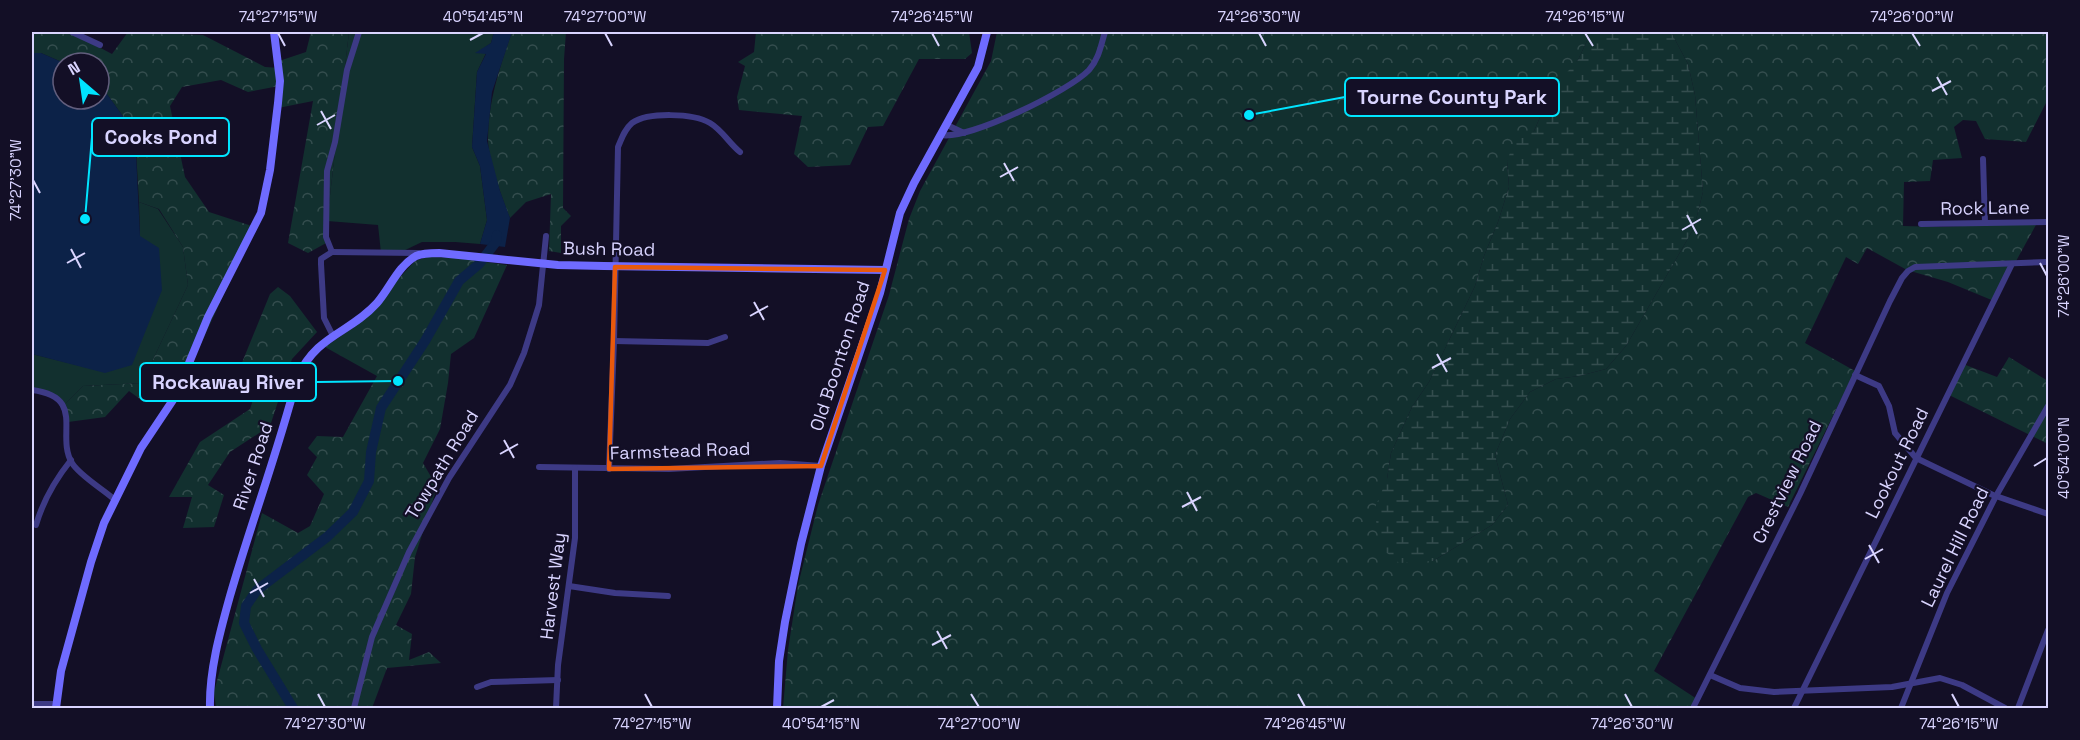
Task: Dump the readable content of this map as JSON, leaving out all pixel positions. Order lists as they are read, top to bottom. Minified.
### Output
{"streets":{"street":["Rock Lane","Bush Road","Old Boonton Road","Farmstead Road","Lookout Road","Towpath Road","River Road","Crestview Road","Laurel Hill Road","Harvest Way"]},"crossings":[["Bush Road","Old Boonton Road"],["Bush Road","Towpath Road"],["Bush Road","River Road"],["Old Boonton Road","Farmstead Road"],["Farmstead Road","Harvest Way"],["Lookout Road","Crestview Road"]],"places":["Tourne County Park","Cooks Pond","Rockaway River"],"north":"top left","coordinates":["74°27'15\"W","40°54'45\"N","74°27'00\"W","74°26'45\"W","74°26'30\"W","74°26'15\"W","74°26'00\"W","74°27'30\"W","40°54'00\"N","40°54'15\"N"]}
